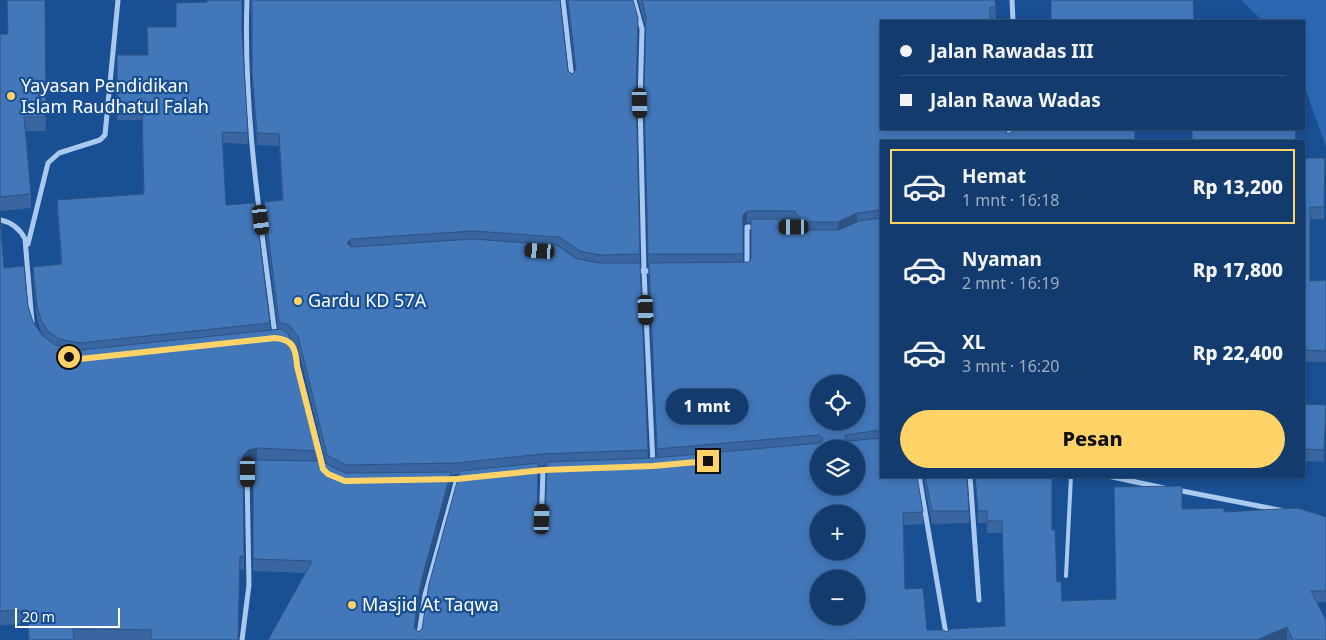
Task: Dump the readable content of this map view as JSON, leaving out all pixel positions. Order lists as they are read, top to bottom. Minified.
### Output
{"places":["Yayasan Pendidikan Islam Raudhatul Falah","Gardu KD 57A","Masjid At Taqwa"],"scale_bar":"20 m","page":{"banner":["Jalan Rawadas III","Jalan Rawa Wadas"],"list":[{"name":"Hemat","note":"1 mnt · 16:18","value":"Rp 13,200"},{"name":"Nyaman","note":"2 mnt · 16:19","value":"Rp 17,800"},{"name":"XL","note":"3 mnt · 16:20","value":"Rp 22,400"}],"map_buttons":["+","−"],"bubble":"1 mnt","buttons":"Pesan","scale":"20 m"}}
